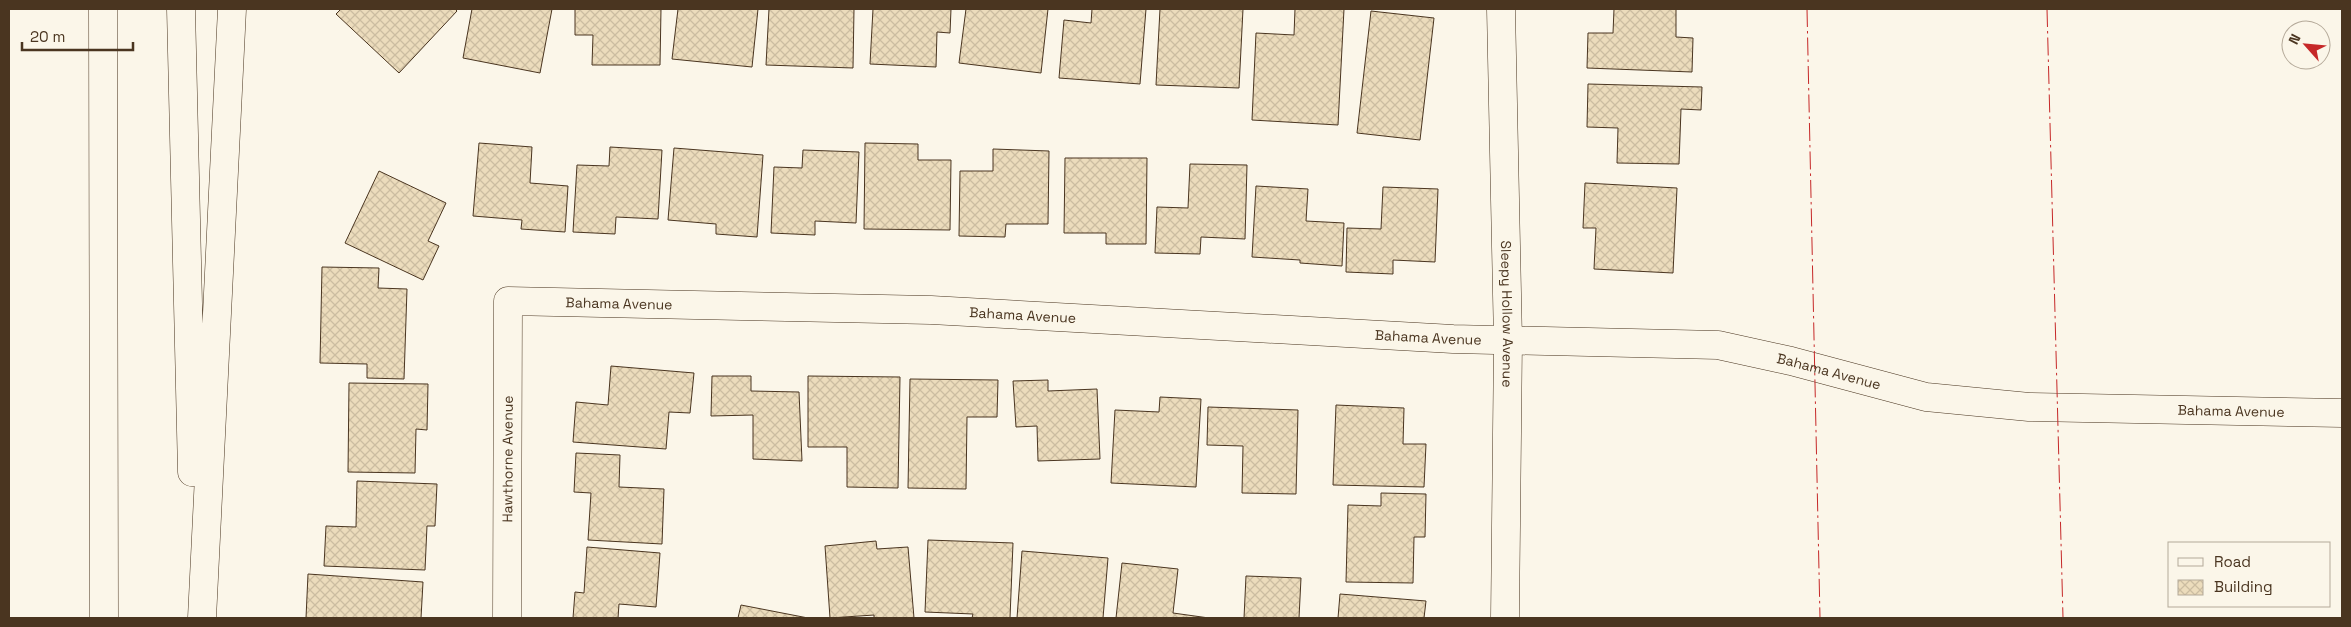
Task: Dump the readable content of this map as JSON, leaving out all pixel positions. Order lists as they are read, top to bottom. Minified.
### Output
{"streets":{"main road":["Bahama Avenue","Sleepy Hollow Avenue","Hawthorne Avenue"]},"crossings":[["Bahama Avenue","Sleepy Hollow Avenue"],["Bahama Avenue","Hawthorne Avenue"]],"legend":["Road","Building"],"scale_bar":"20 m","north":"top left"}
